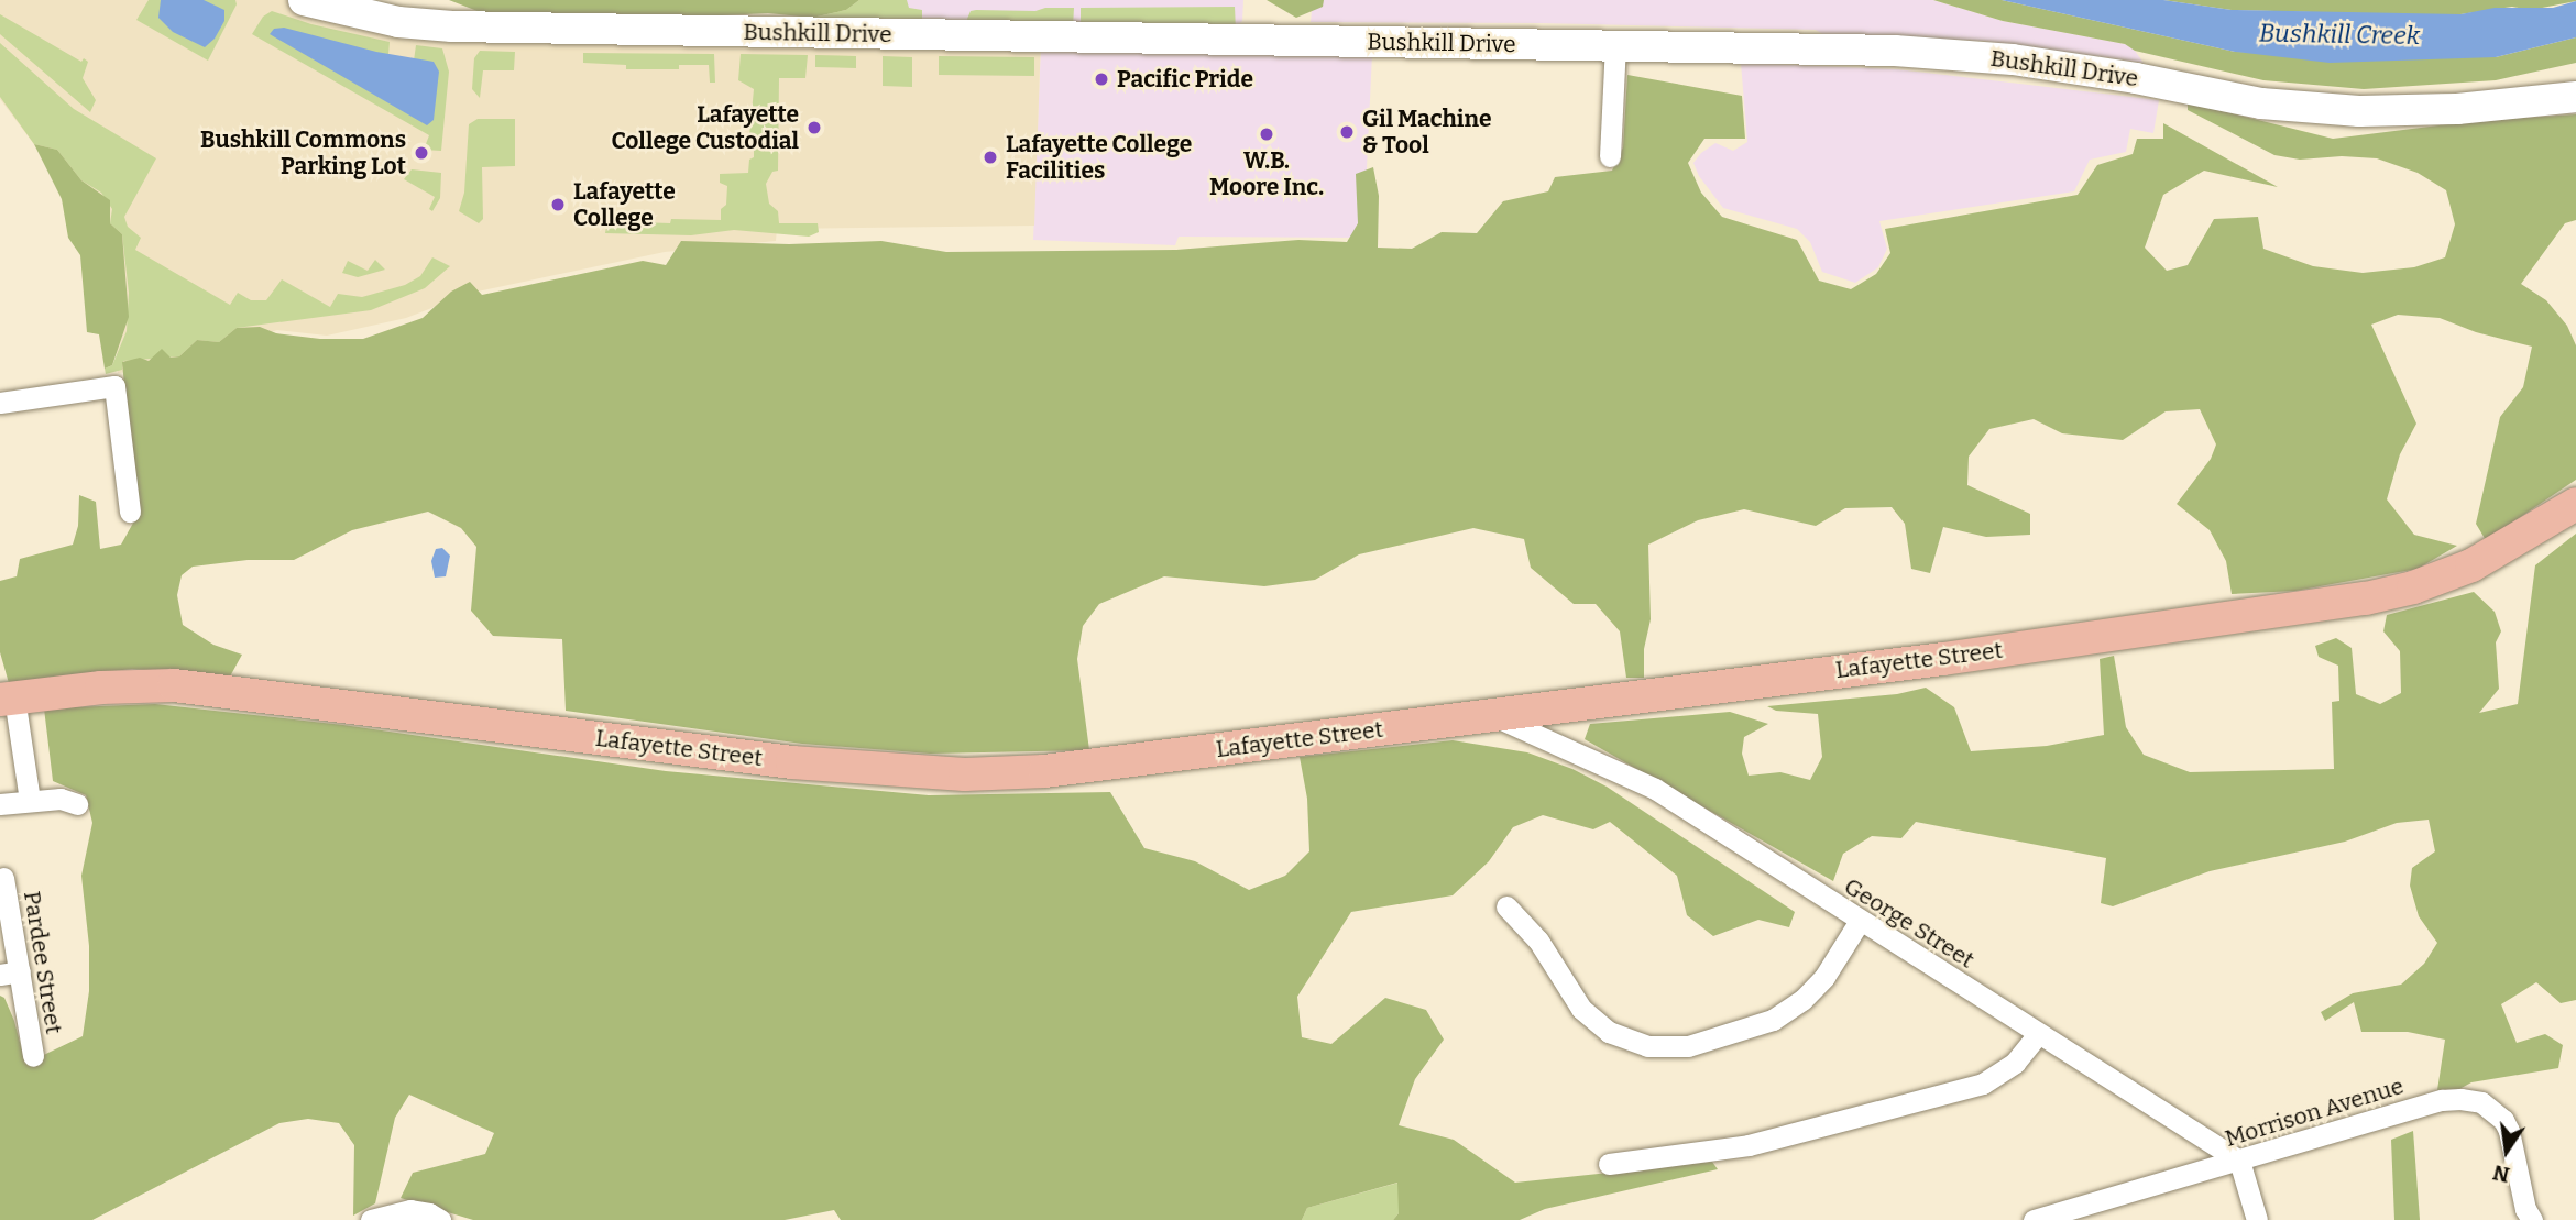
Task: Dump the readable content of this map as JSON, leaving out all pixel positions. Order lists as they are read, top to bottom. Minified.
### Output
{"streets":{"main road":["Lafayette Street"],"street":["Bushkill Drive","George Street","Pardee Street","Morrison Avenue"]},"crossings":[["Lafayette Street","George Street"],["George Street","Morrison Avenue"]],"water":["Bushkill Creek"],"places":["Pacific Pride","Lafayette College Custodial","Gil Machine & Tool","W.B. Moore Inc.","Bushkill Commons Parking Lot","Lafayette College Facilities","Lafayette College"],"north":"bottom"}
